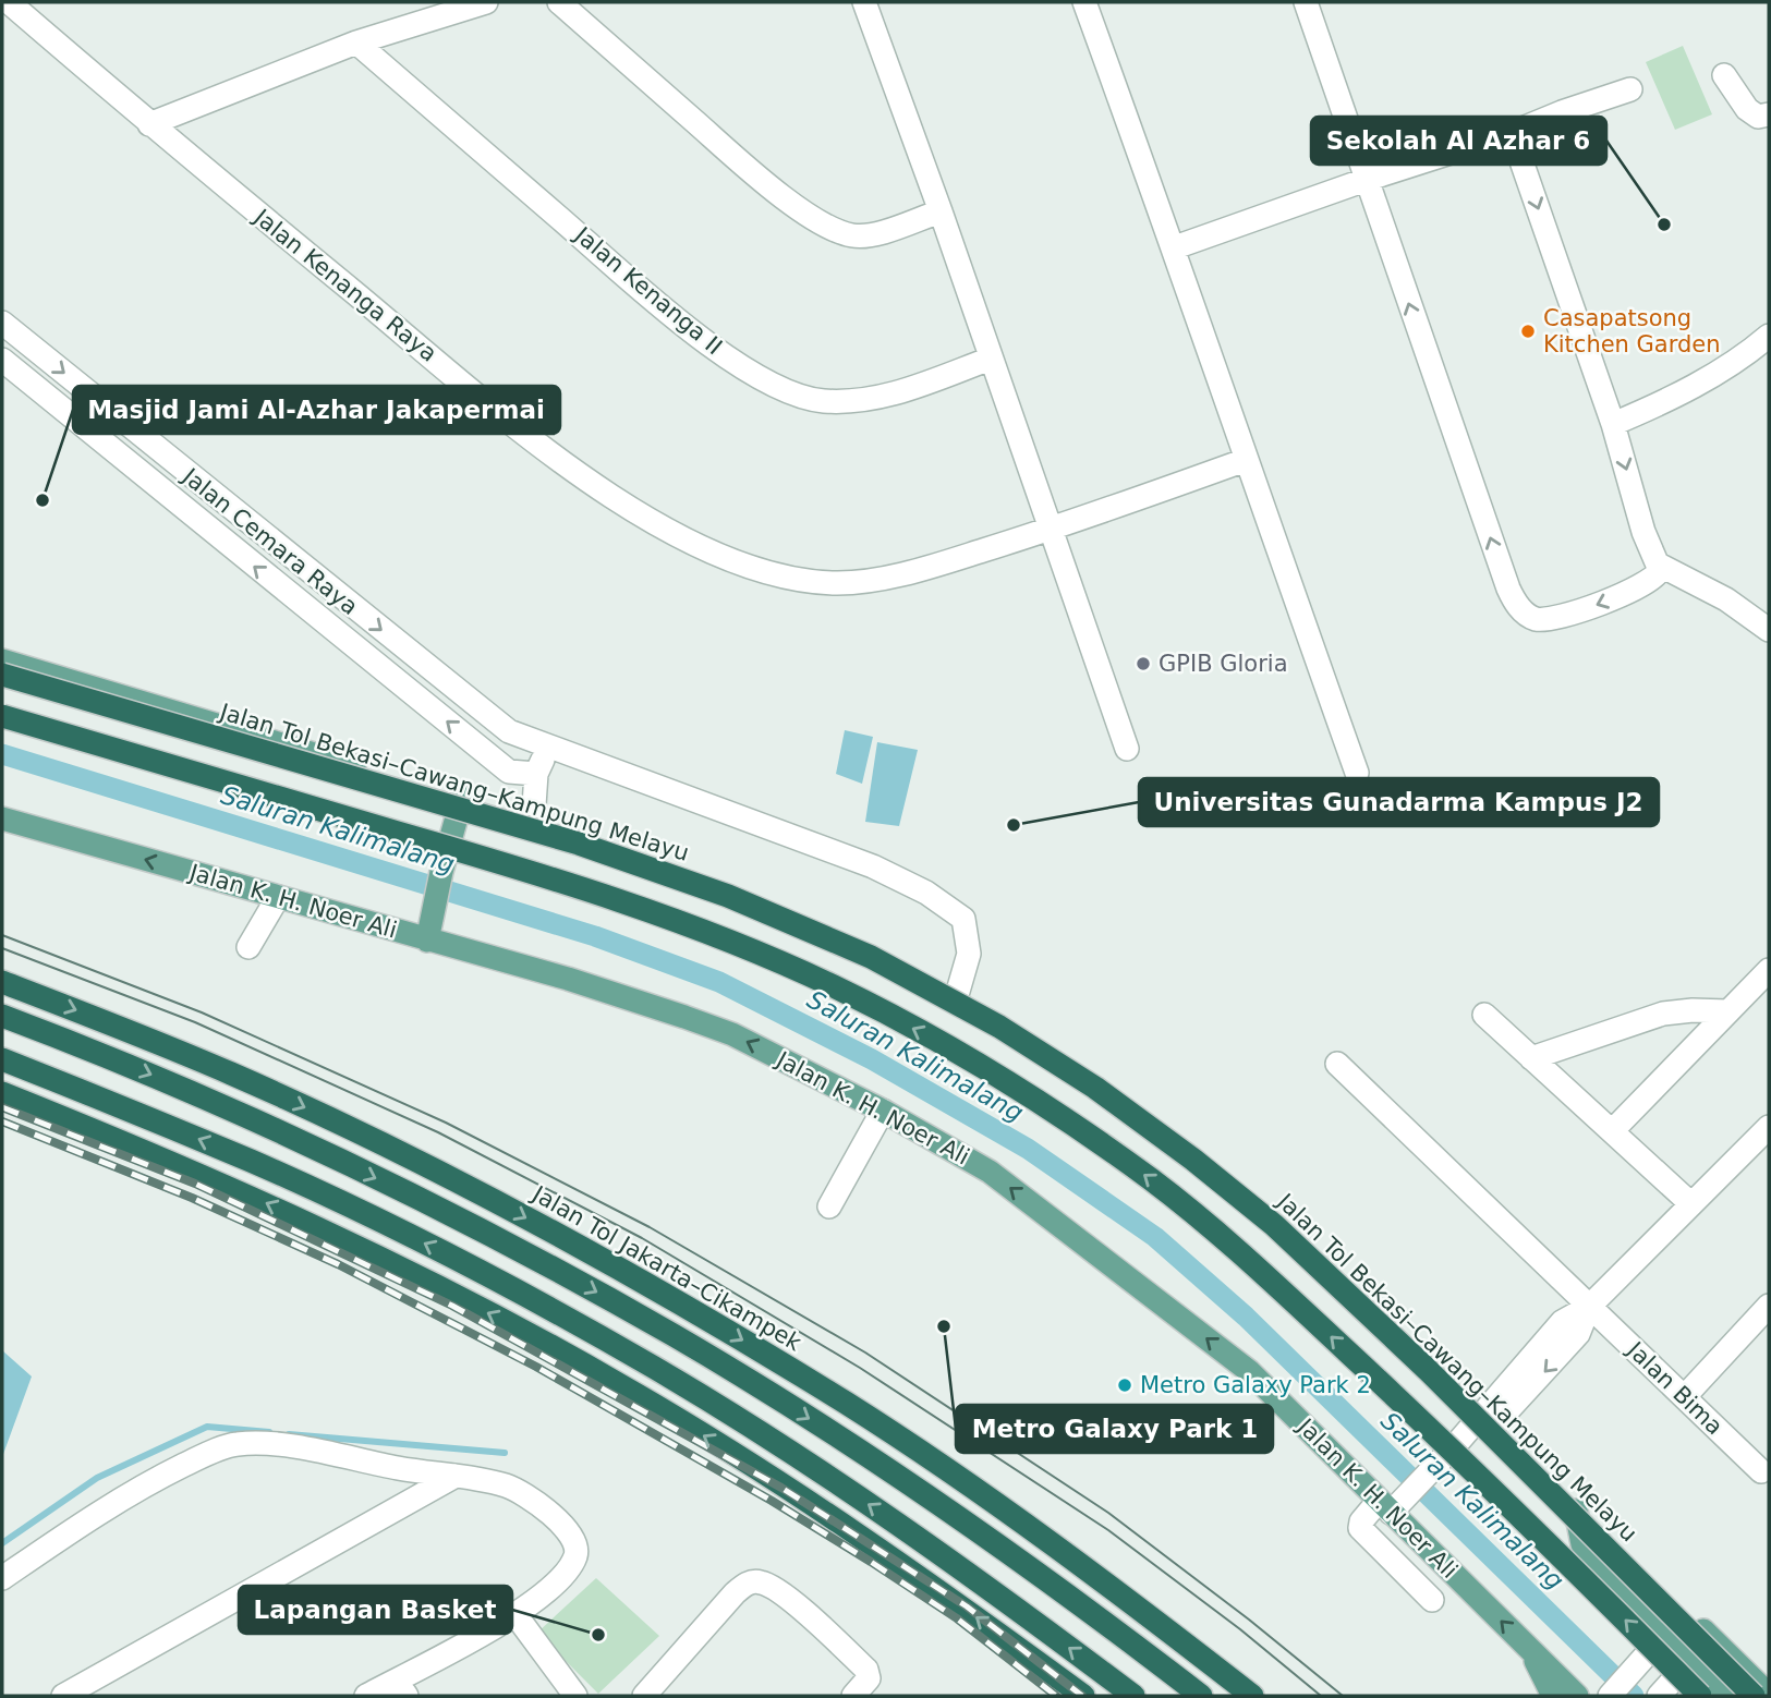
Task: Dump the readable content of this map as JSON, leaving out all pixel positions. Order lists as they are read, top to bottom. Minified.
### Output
{"streets":{"highway":["Jalan Tol Bekasi–Cawang–Kampung Melayu","Jalan Tol Jakarta–Cikampek"],"main road":["Jalan K. H. Noer Ali"],"street":["Jalan Kenanga Raya","Jalan Kenanga II","Jalan Cemara Raya","Jalan Bima"]},"water":["Saluran Kalimalang"],"places":["Sekolah Al Azhar 6","Casapatsong Kitchen Garden","Masjid Jami Al-Azhar Jakapermai","GPIB Gloria","Universitas Gunadarma Kampus J2","Metro Galaxy Park 1","Metro Galaxy Park 2","Lapangan Basket"]}
